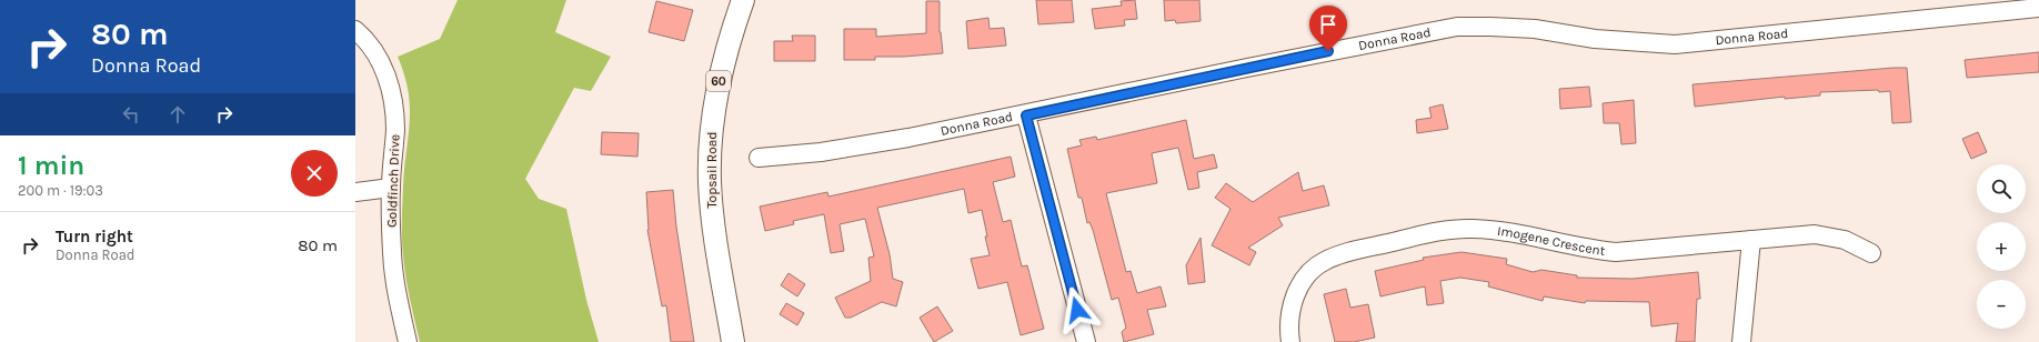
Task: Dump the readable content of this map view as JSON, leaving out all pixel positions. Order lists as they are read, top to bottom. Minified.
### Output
{"streets":{"main road":["60","Topsail Road"],"street":["Donna Road","Goldfinch Drive","Imogene Crescent"]},"page":{"turn":["80 m","Donna Road"],"heading":["1 min","200 m · 19:03"],"map_buttons":["+","−"],"list":[{"name":"Turn right","note":"Donna Road","value":"80 m"}]}}
